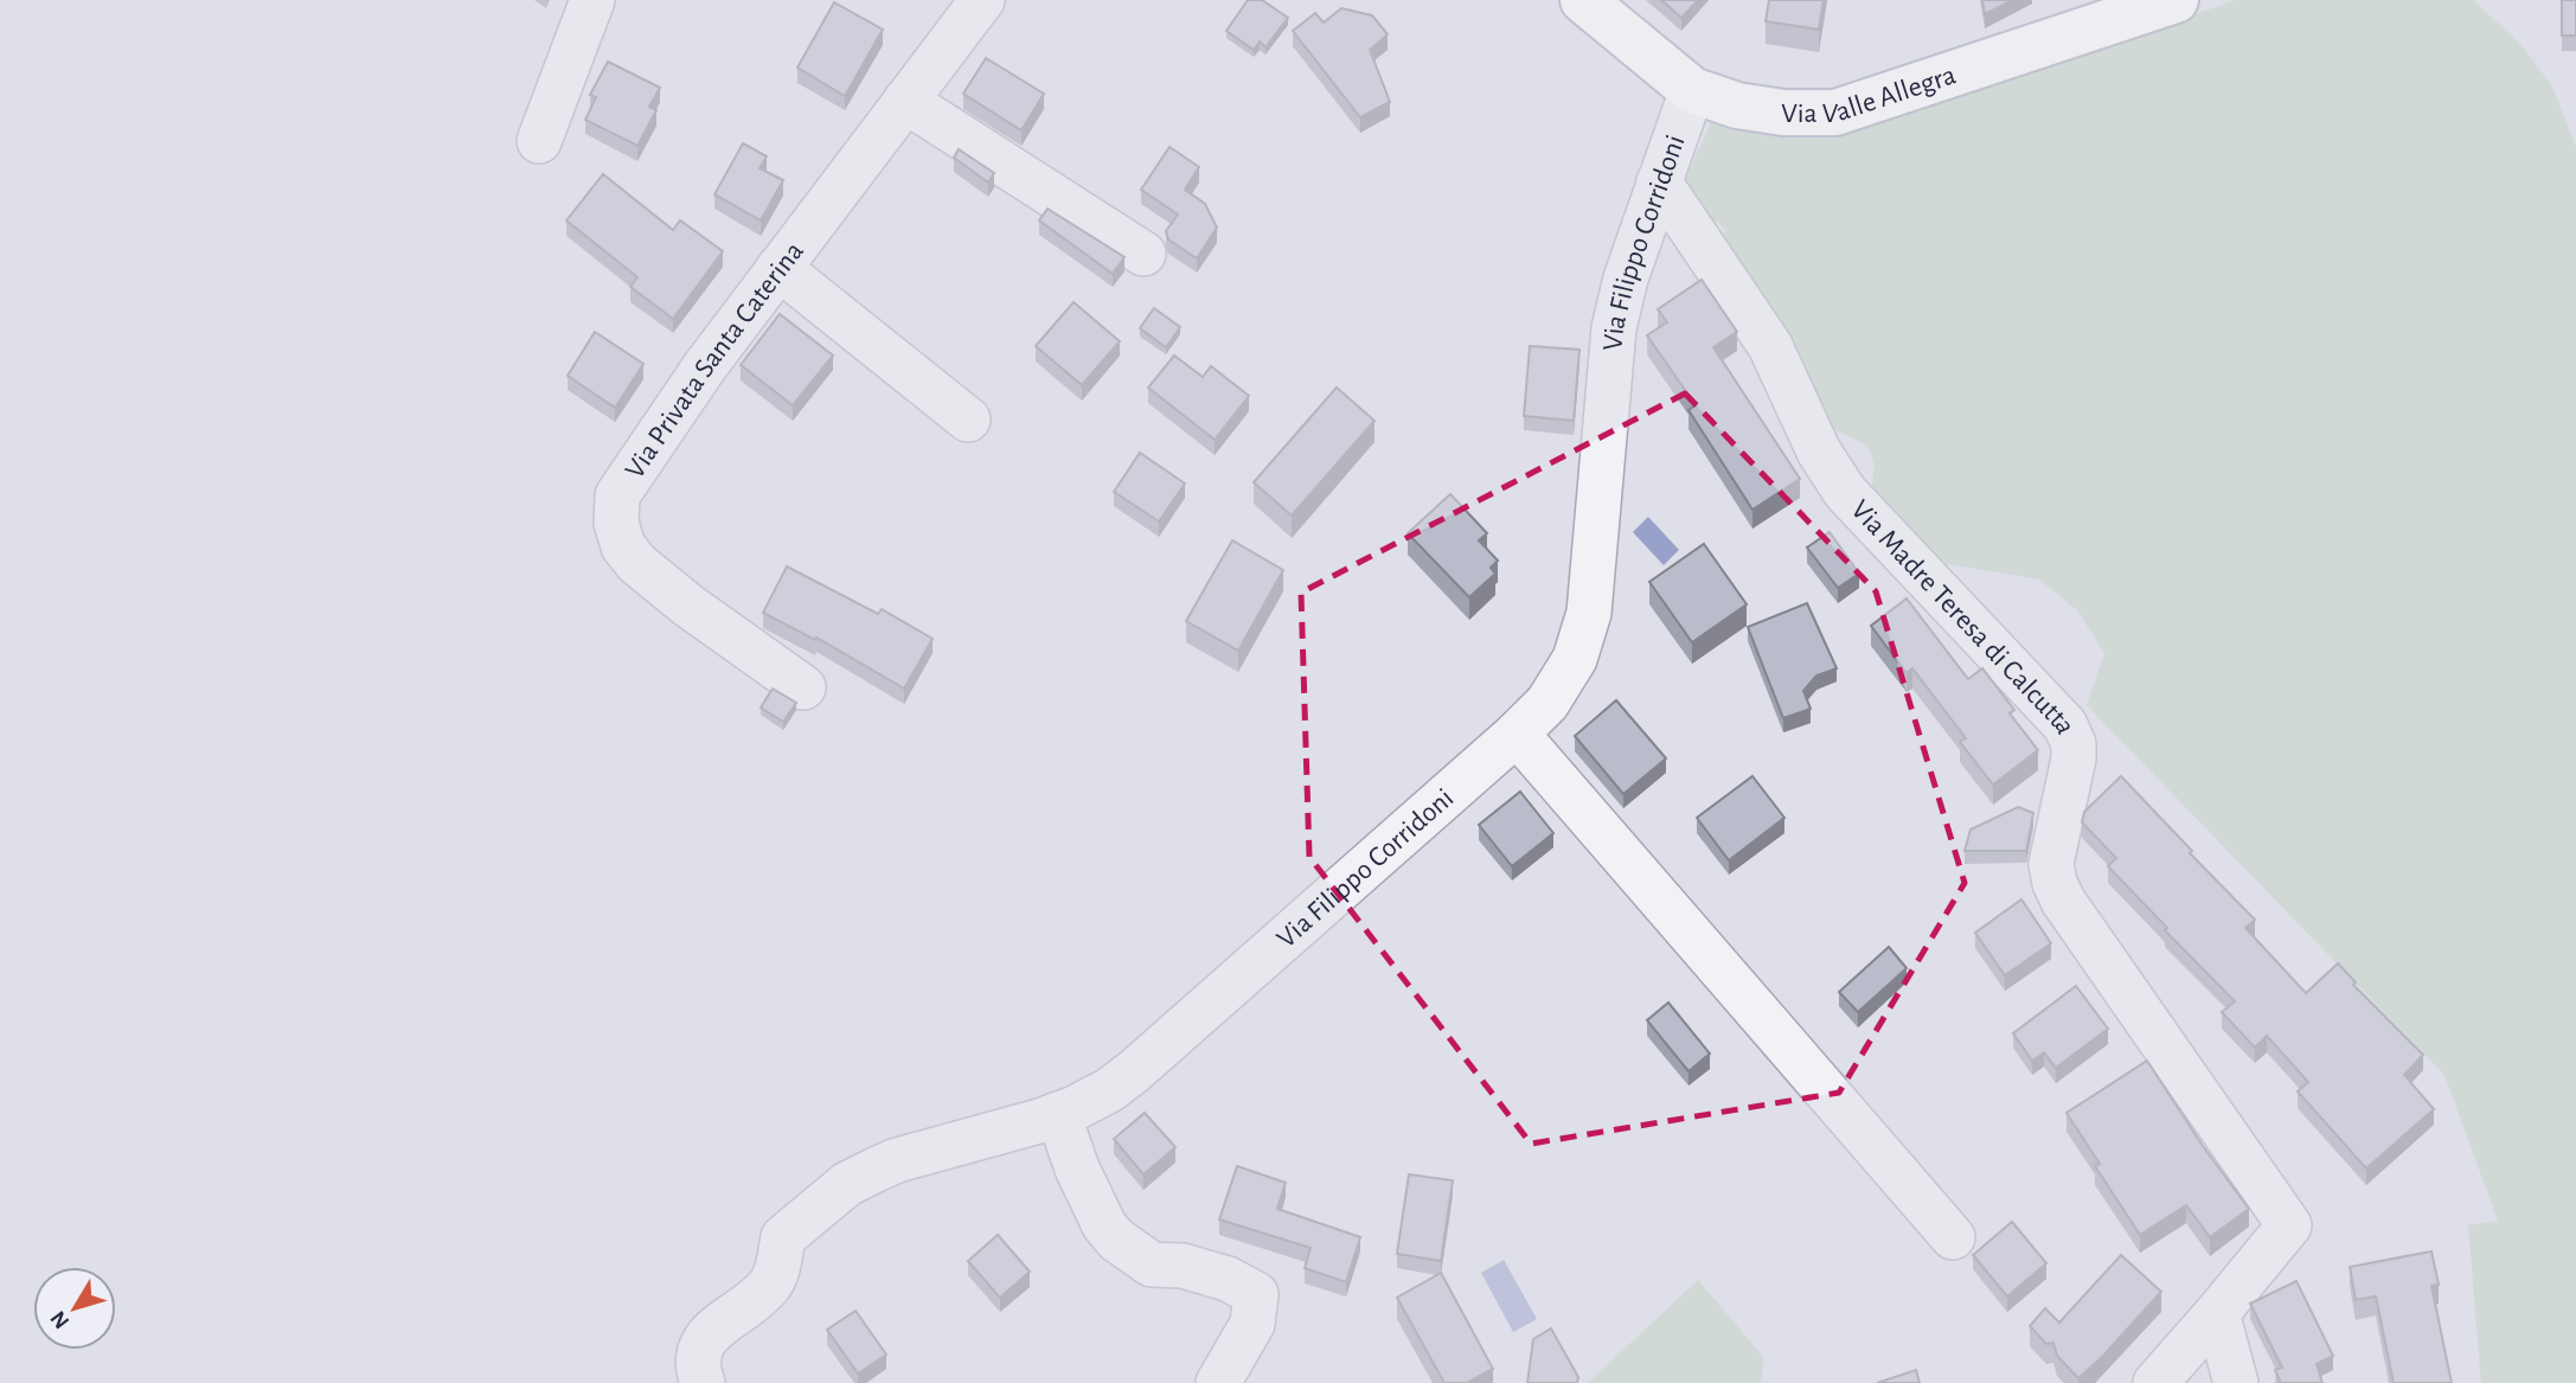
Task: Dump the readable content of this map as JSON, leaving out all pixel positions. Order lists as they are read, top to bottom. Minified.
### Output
{"streets":{"main road":["Via Valle Allegra"],"street":["Via Filippo Corridoni","Via Privata Santa Caterina","Via Madre Teresa di Calcutta"]},"crossings":[["Via Valle Allegra","Via Filippo Corridoni"],["Via Filippo Corridoni","Via Madre Teresa di Calcutta"]],"north":"bottom left"}
